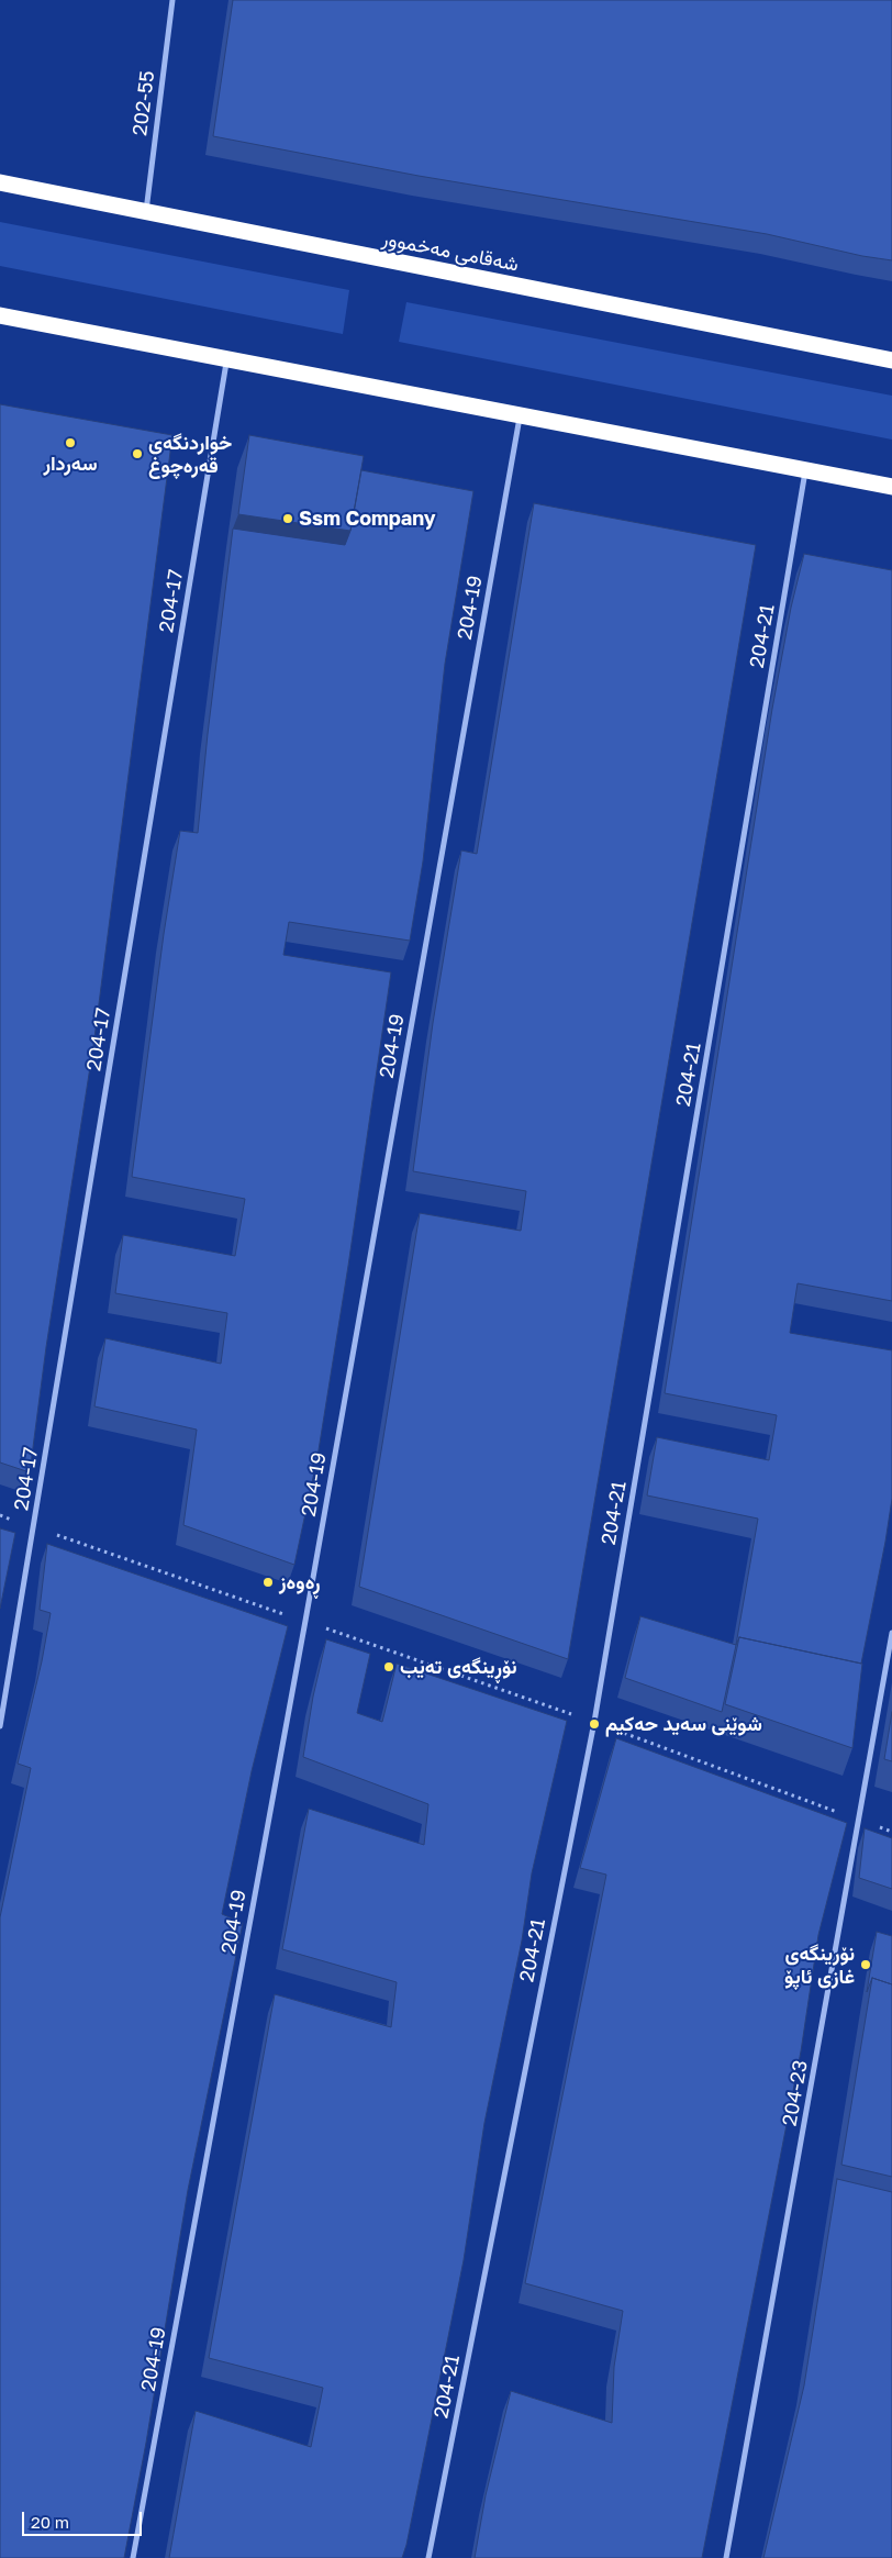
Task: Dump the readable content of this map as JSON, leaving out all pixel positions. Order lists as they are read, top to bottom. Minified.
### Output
{"streets":{"highway":["شەقامی مەخموور"],"street":["202-55","204-17","204-19","204-21","204-23"]},"crossings":[["202-55","شەقامی مەخموور"]],"places":["سەردار","خواردنگەی قەرەچوغ","Ssm Company","ڕەوەز","نۆڕینگەی تەیب","شوێنی سەید حەکیم","نۆرینگەی غازی ئاپۆ"],"scale_bar":"20 m"}
